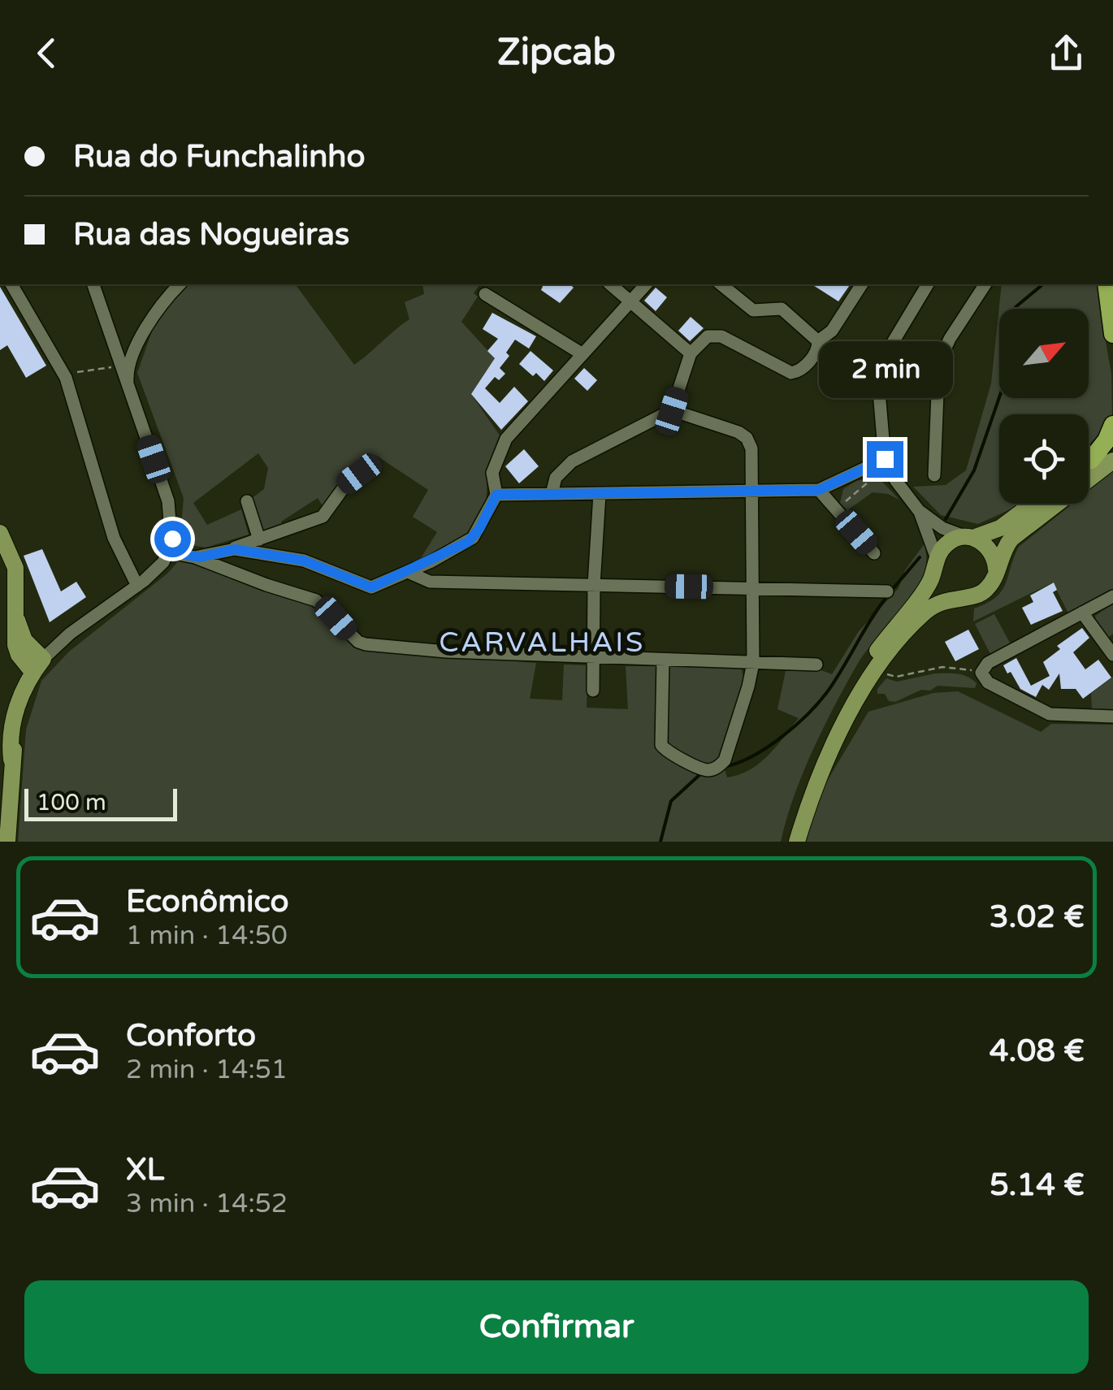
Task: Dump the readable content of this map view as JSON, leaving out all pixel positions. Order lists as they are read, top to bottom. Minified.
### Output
{"districts":["CARVALHAIS"],"scale_bar":"100 m","north":"top right","page":{"header":"Zipcab","banner":["Rua do Funchalinho","Rua das Nogueiras"],"bubble":"2 min","scale":"100 m","list":[{"name":"Econômico","note":"1 min · 14:50","value":"3.02 €"},{"name":"Conforto","note":"2 min · 14:51","value":"4.08 €"},{"name":"XL","note":"3 min · 14:52","value":"5.14 €"}],"buttons":"Confirmar"}}
